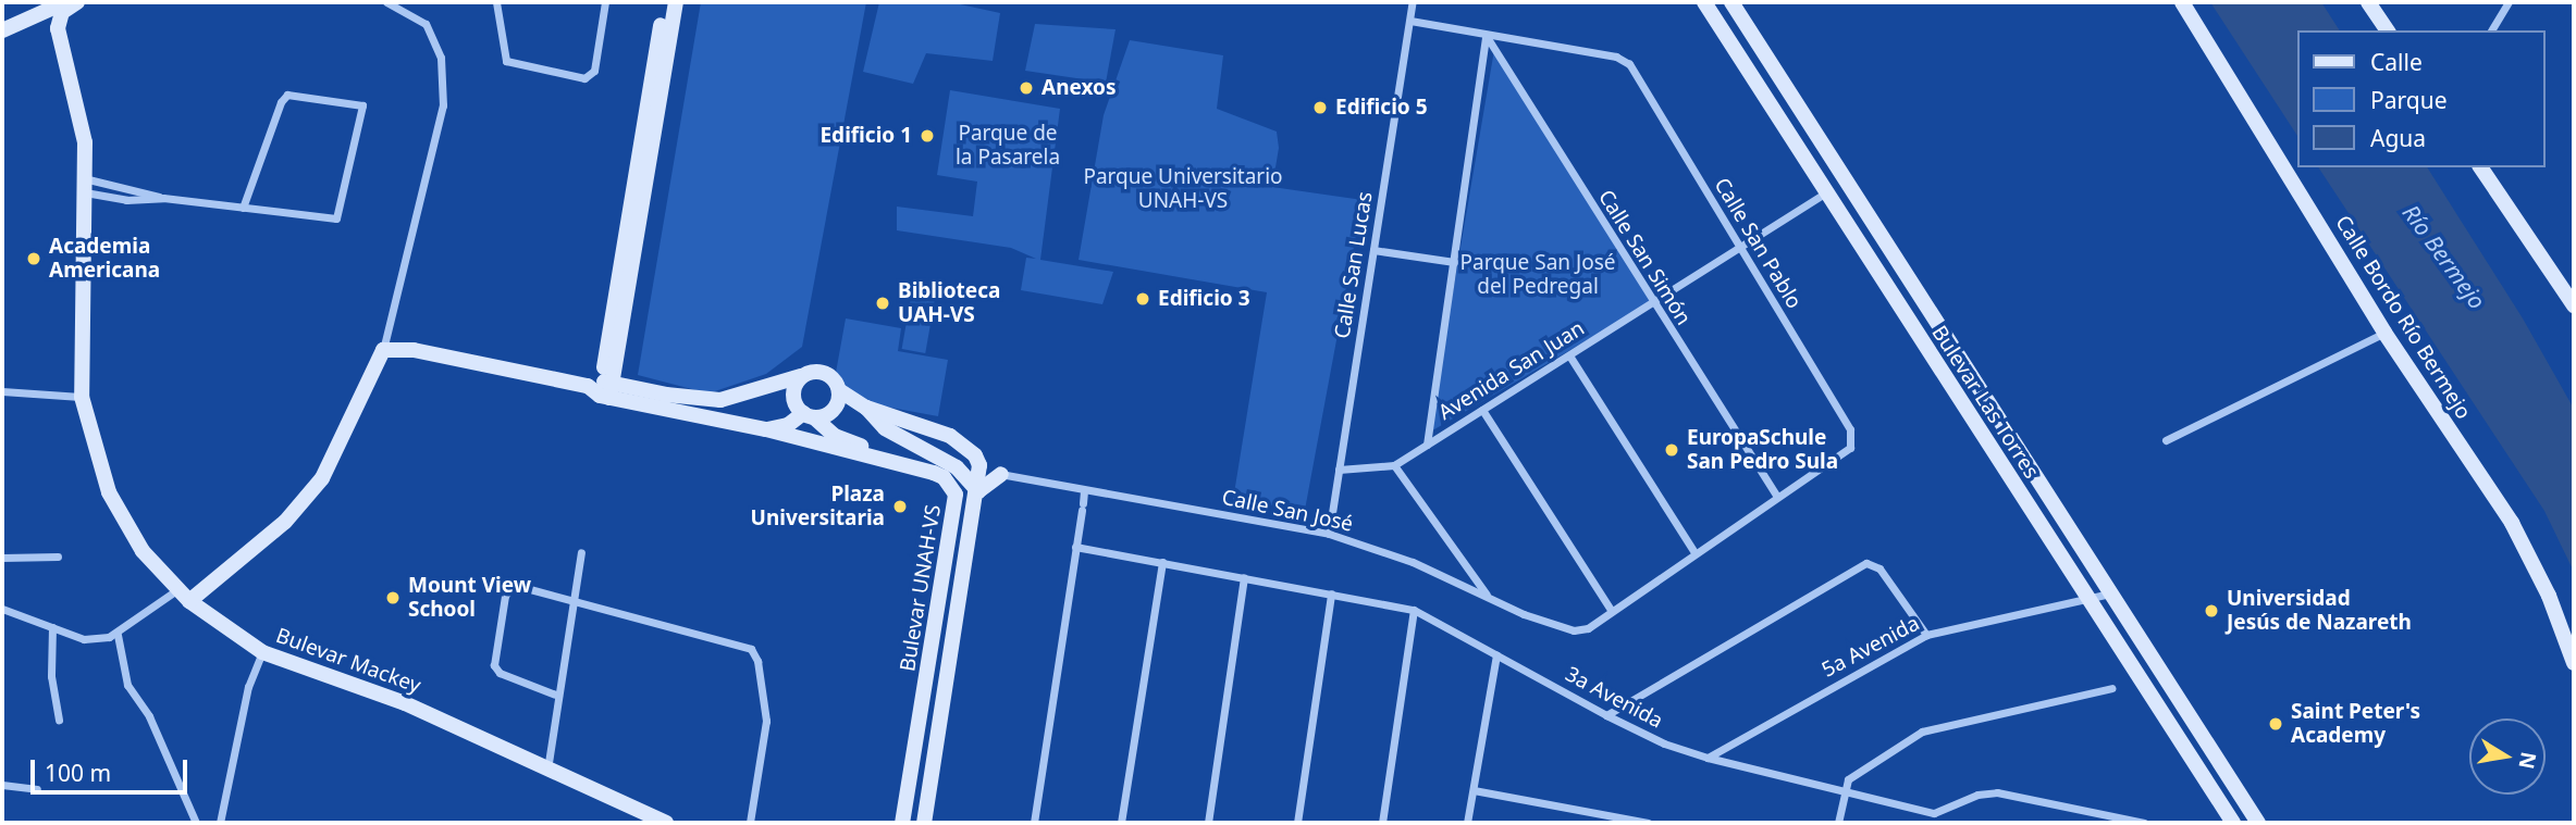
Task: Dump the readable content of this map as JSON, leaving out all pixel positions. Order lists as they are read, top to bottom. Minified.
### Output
{"streets":{"main road":["Calle Bordo Río Bermejo","Bulevar Las Torres","Bulevar UNAH-VS","Bulevar Mackey"],"street":["Calle San Pablo","Calle San Simón","Calle San Lucas","Avenida San Juan","Calle San José","5a Avenida","3a Avenida"]},"crossings":[["Calle San Pablo","Calle San Simón"],["Calle San Pablo","Avenida San Juan"],["Calle San Simón","Avenida San Juan"],["Calle San Lucas","Avenida San Juan"],["Calle San Lucas","Calle San José"],["Avenida San Juan","Bulevar Las Torres"],["Bulevar Las Torres","5a Avenida"],["5a Avenida","3a Avenida"]],"water":["Río Bermejo"],"parks":["Parque de la Pasarela","Parque Universitario UNAH-VS","Parque San José del Pedregal"],"places":["Anexos","Edificio 5","Edificio 1","Academia Americana","Edificio 3","Biblioteca UAH-VS","EuropaSchule San Pedro Sula","Plaza Universitaria","Mount View School","Universidad Jesús de Nazareth","Saint Peter's Academy"],"legend":["Calle","Parque","Agua"],"scale_bar":"100 m","north":"right"}
